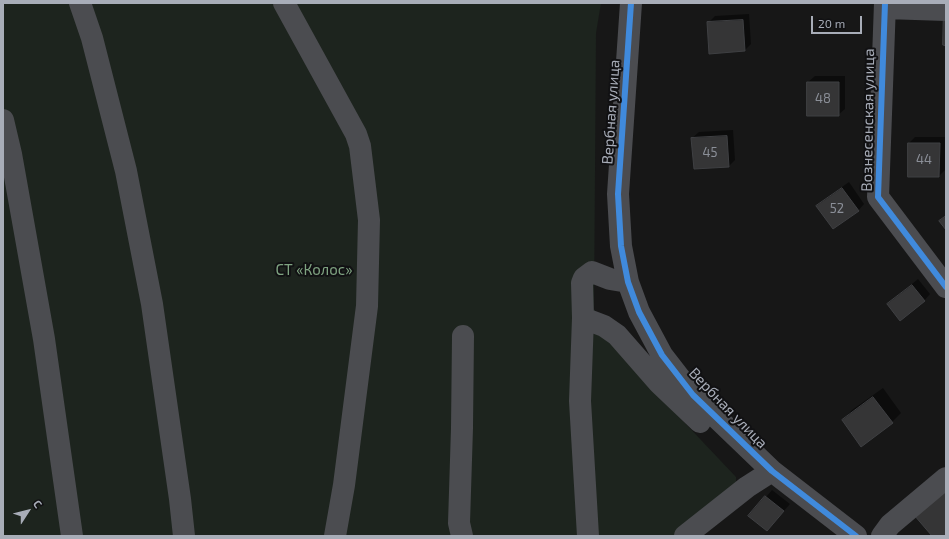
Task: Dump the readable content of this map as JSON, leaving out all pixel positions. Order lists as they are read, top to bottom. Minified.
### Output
{"streets":{"street":["Вербная улица","Вознесенская улица"]},"parks":["СТ «Колос»"],"house_numbers":["48","45","44","52"],"scale_bar":"20 m","north":"top right"}
